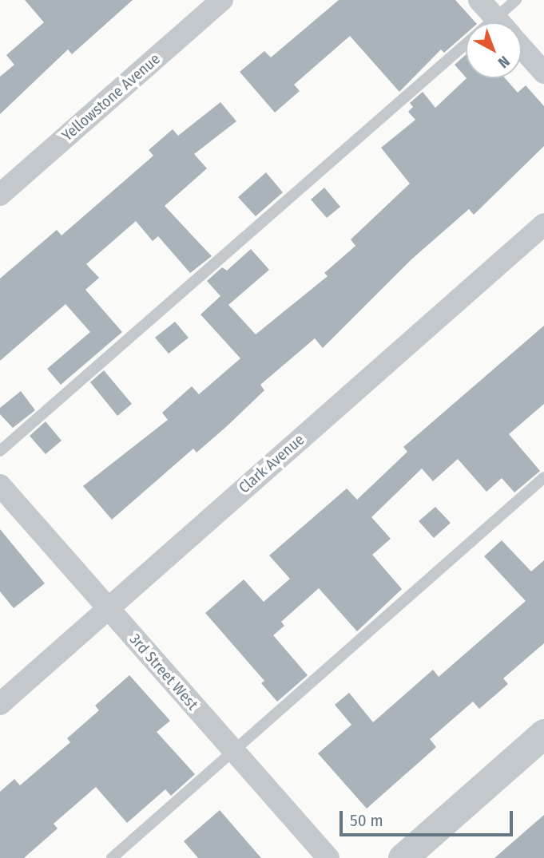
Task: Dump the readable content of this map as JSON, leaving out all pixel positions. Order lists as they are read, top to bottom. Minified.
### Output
{"streets":{"street":["Yellowstone Avenue","Clark Avenue","3rd Street West"]},"crossings":[["Clark Avenue","3rd Street West"]],"scale_bar":"50 m","north":"bottom right"}
